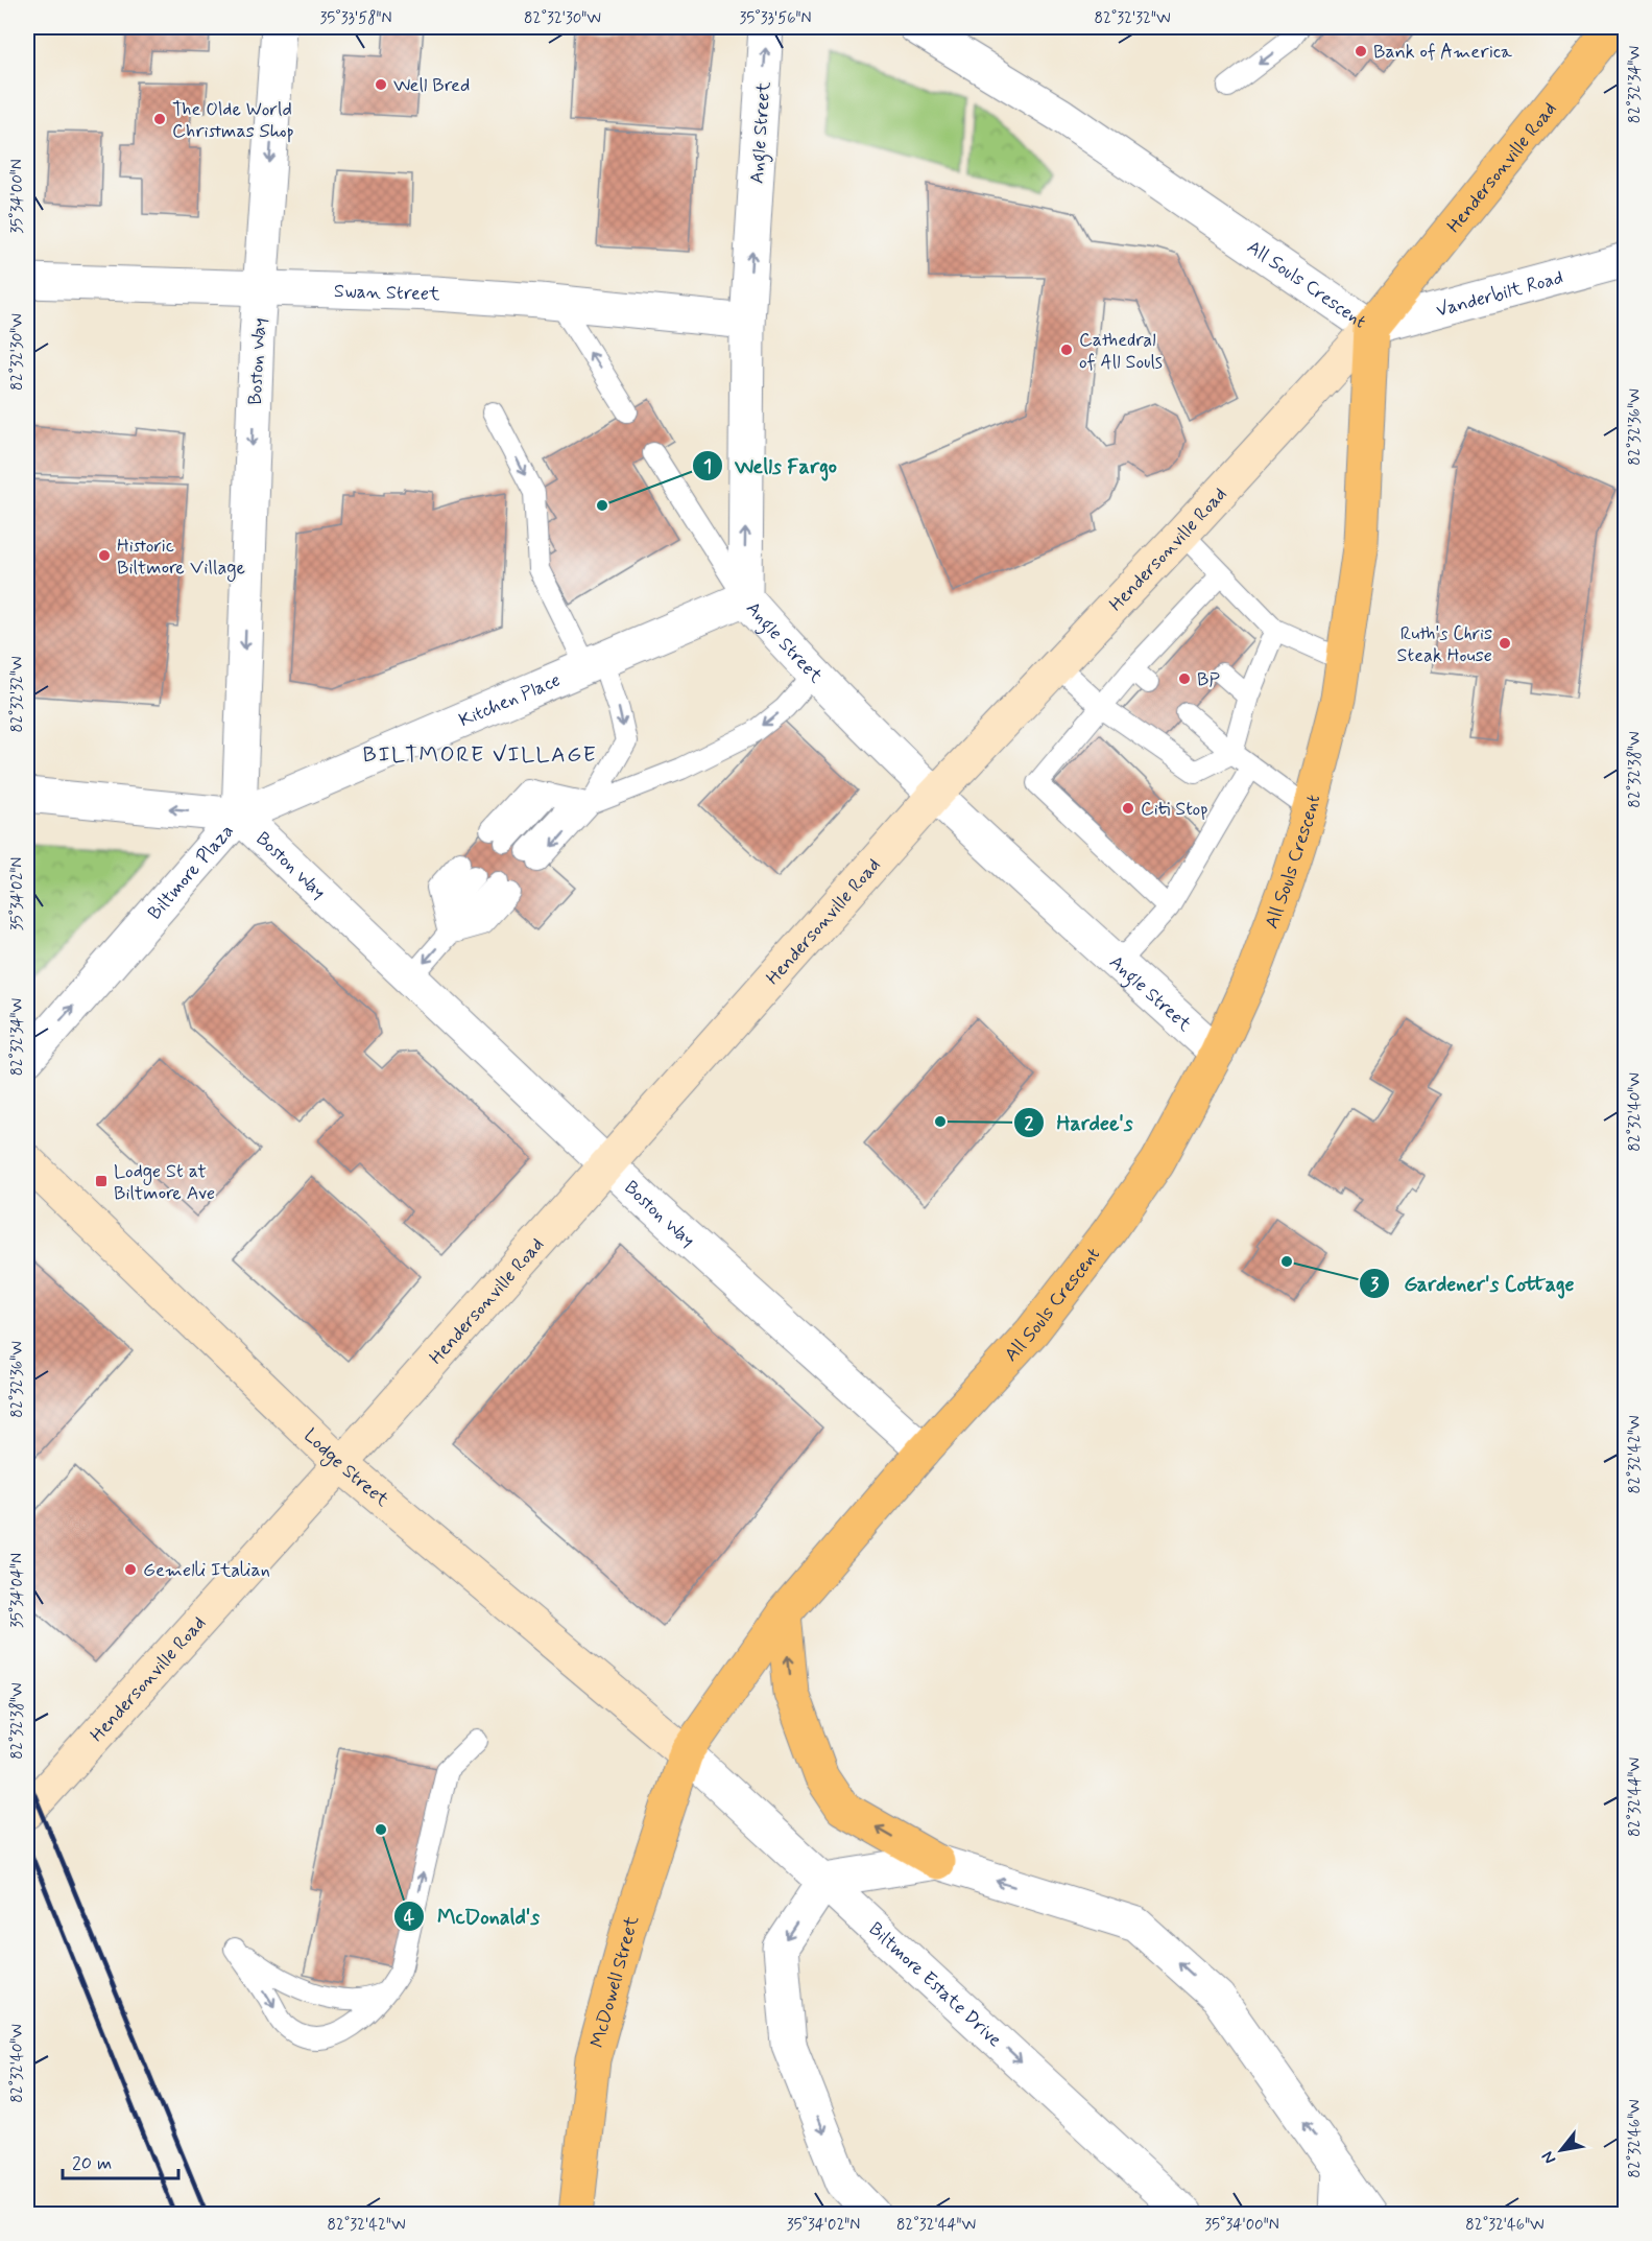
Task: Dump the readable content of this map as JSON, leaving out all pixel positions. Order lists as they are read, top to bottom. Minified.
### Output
{"streets":{"main road":["Hendersonville Road","All Souls Crescent","Lodge Street","McDowell Street"],"street":["Angle Street","Swan Street","Vanderbilt Road","Boston Way","Kitchen Place","Biltmore Plaza","Biltmore Estate Drive"]},"crossings":[["Angle Street","Hendersonville Road"],["Angle Street","All Souls Crescent"],["Angle Street","Swan Street"],["Angle Street","Kitchen Place"],["Hendersonville Road","All Souls Crescent"],["Hendersonville Road","Vanderbilt Road"],["Hendersonville Road","Boston Way"],["Hendersonville Road","Lodge Street"],["All Souls Crescent","Vanderbilt Road"],["All Souls Crescent","Boston Way"],["All Souls Crescent","Lodge Street"],["All Souls Crescent","McDowell Street"],["All Souls Crescent","Biltmore Estate Drive"],["Swan Street","Boston Way"],["Boston Way","Kitchen Place"],["Boston Way","Biltmore Plaza"],["Kitchen Place","Biltmore Plaza"],["Lodge Street","McDowell Street"],["Lodge Street","Biltmore Estate Drive"],["McDowell Street","Biltmore Estate Drive"]],"one_way":["Angle Street","Boston Way"],"districts":["BILTMORE VILLAGE"],"places":{"other":["Bank of America","Well Bred","The Olde World Christmas Shop","Cathedral of All Souls","Wells Fargo","Historic Biltmore Village","Ruth's Chris Steak House","BP","Citi Stop","Hardee's","Gardener's Cottage","Gemelli Italian","McDonald's"],"transit":["Lodge St at Biltmore Ave"]},"scale_bar":"20 m","north":"bottom left","coordinates":["35°33'58\"N","82°32'30\"W","35°33'56\"N","82°32'32\"W","82°32'34\"W","35°34'00\"N","82°32'36\"W","82°32'38\"W","35°34'02\"N","82°32'40\"W","82°32'42\"W","35°34'04\"N","82°32'44\"W","82°32'46\"W"]}
